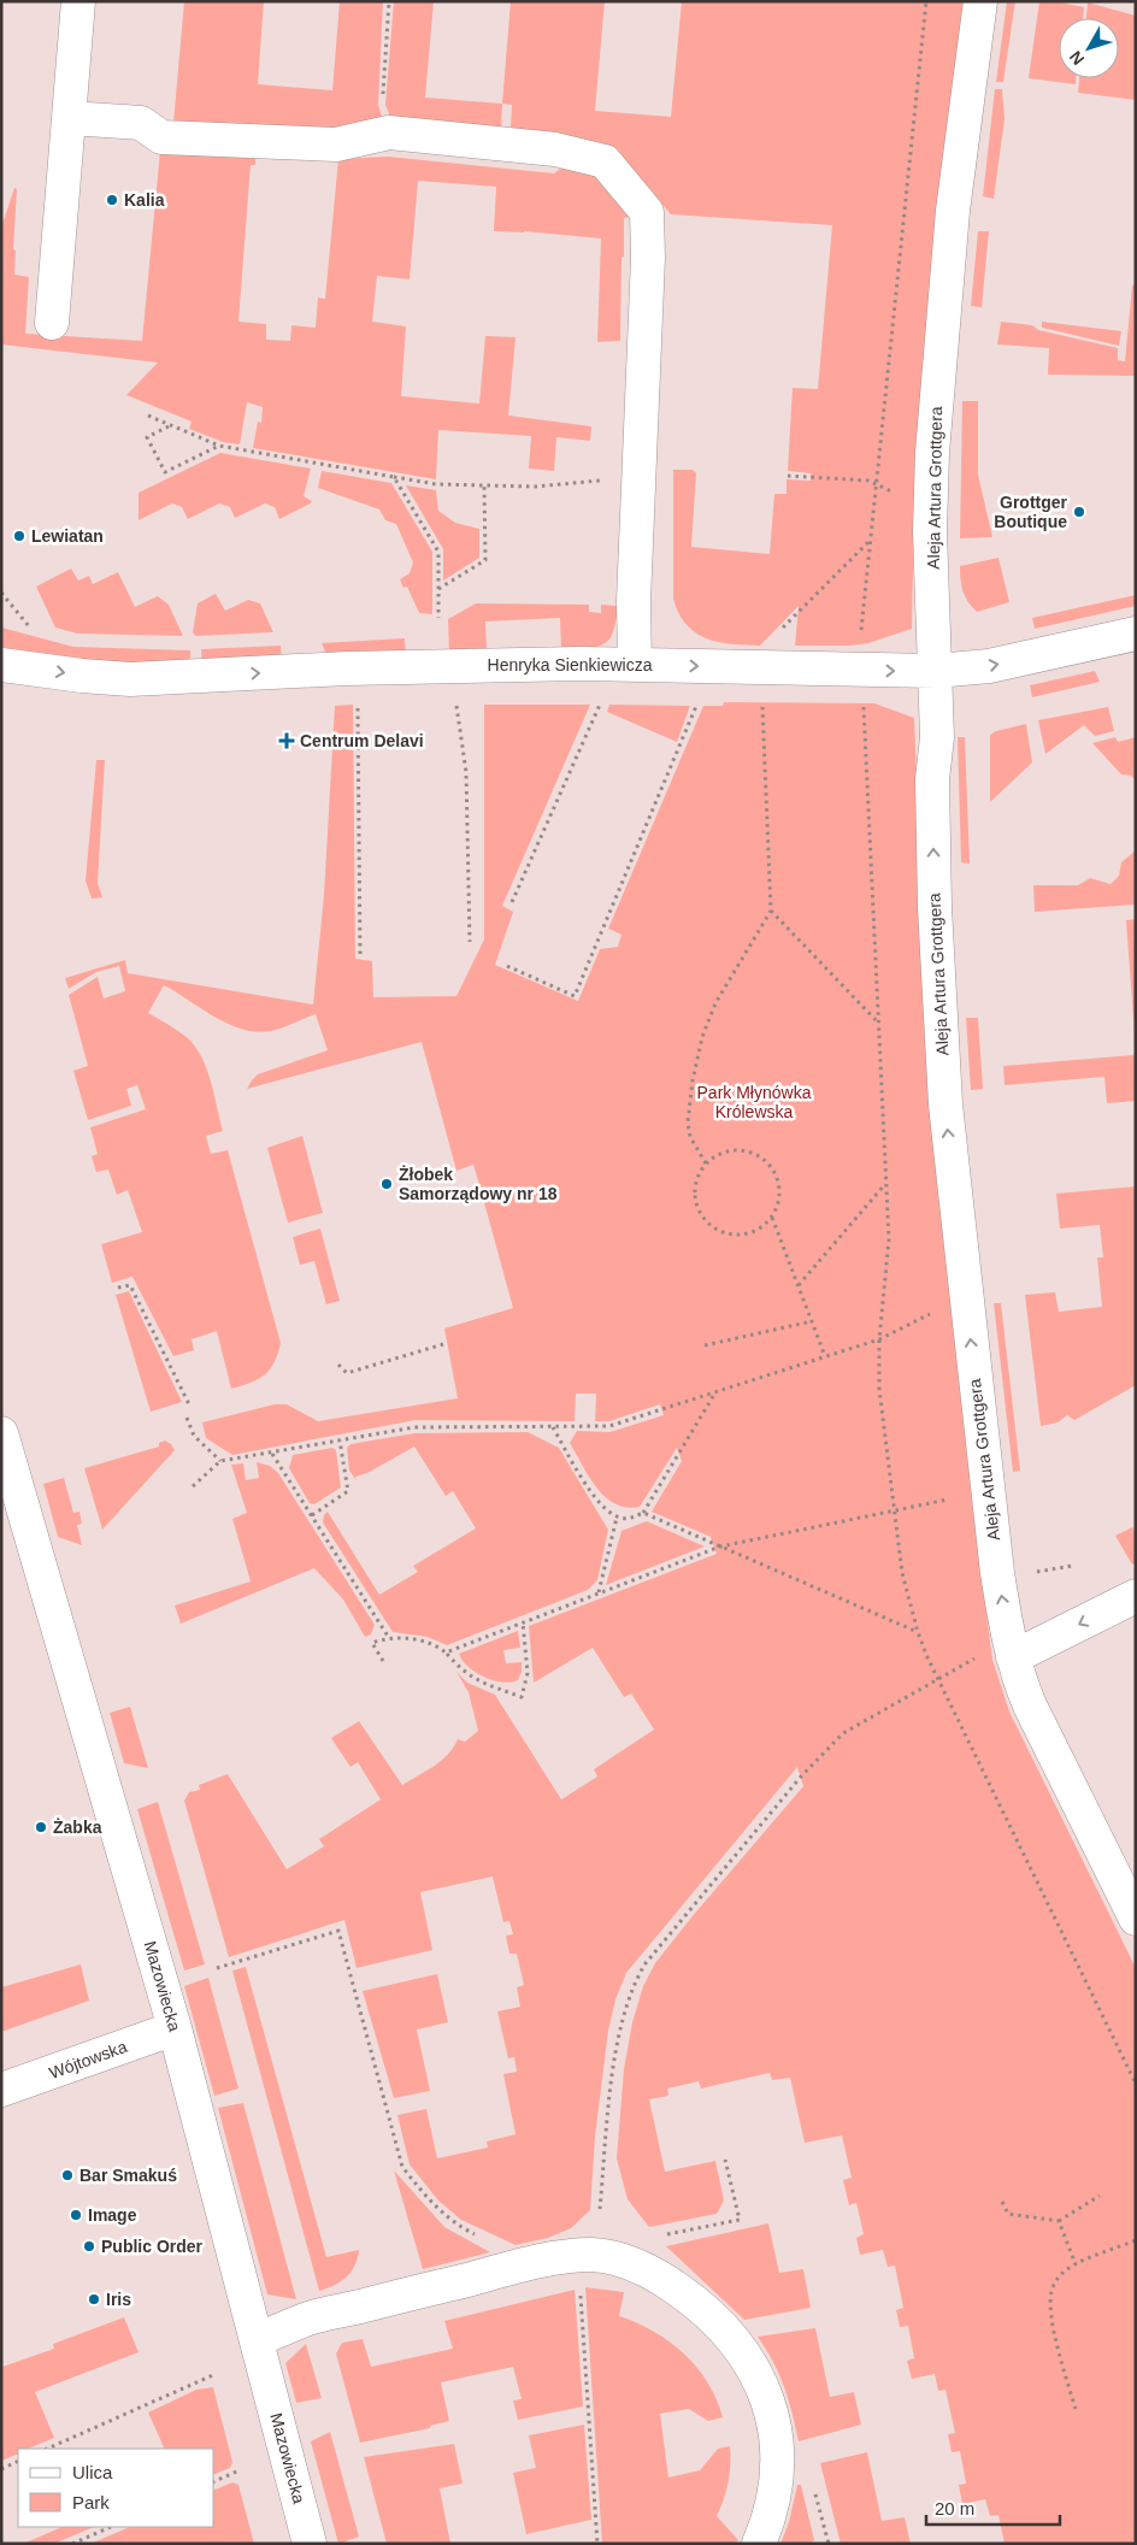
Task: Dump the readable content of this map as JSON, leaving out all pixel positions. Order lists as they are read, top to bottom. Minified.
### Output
{"streets":{"street":["Aleja Artura Grottgera","Henryka Sienkiewicza","Mazowiecka","Wójtowska"]},"crossings":[["Aleja Artura Grottgera","Henryka Sienkiewicza"],["Mazowiecka","Wójtowska"]],"one_way":["Aleja Artura Grottgera","Henryka Sienkiewicza"],"parks":["Park Młynówka Królewska"],"places":{"other":["Kalia","Grottger Boutique","Lewiatan","Żłobek Samorządowy nr 18","Żabka","Bar Smakuś","Image","Public Order","Iris"],"health":["Centrum Delavi"]},"legend":["Ulica","Park"],"scale_bar":"20 m","north":"bottom left"}
